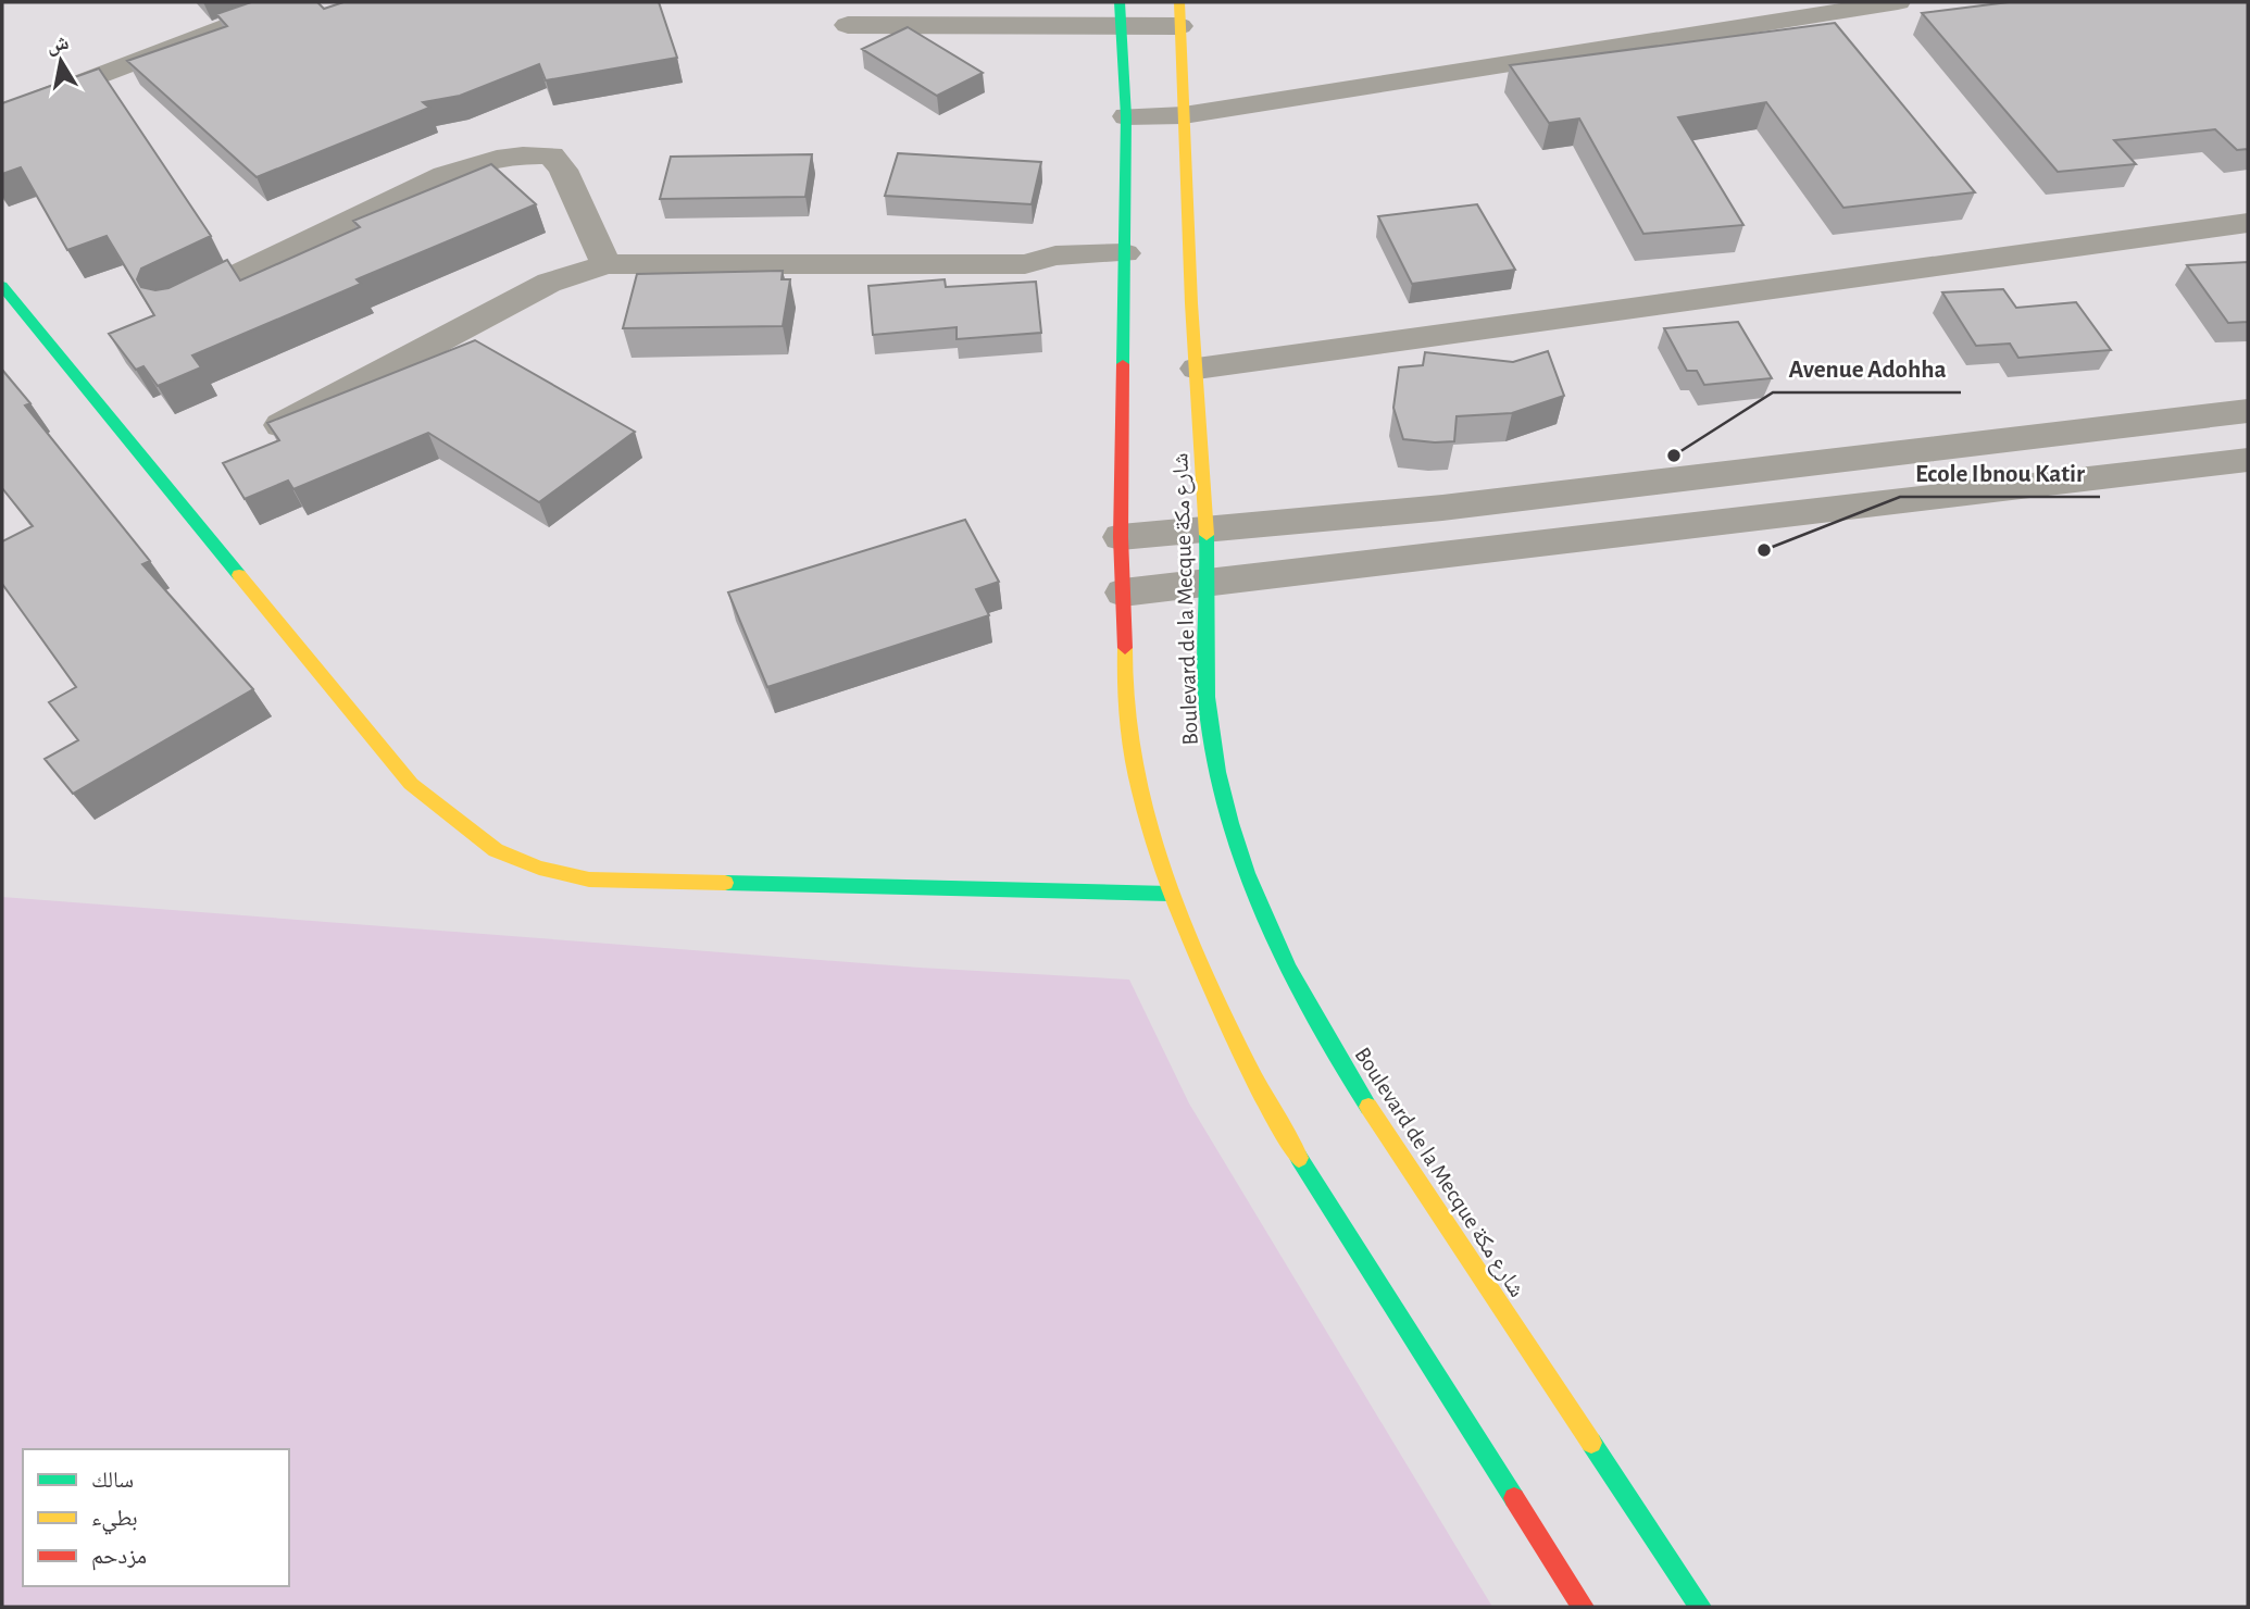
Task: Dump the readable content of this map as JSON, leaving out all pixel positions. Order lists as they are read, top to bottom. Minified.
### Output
{"streets":{"main road":["Boulevard de la Mecque شارع مكة"]},"places":["Avenue Adohha","Ecole Ibnou Katir"],"legend":["سالك","بطيء","مزدحم"],"north":"top"}
